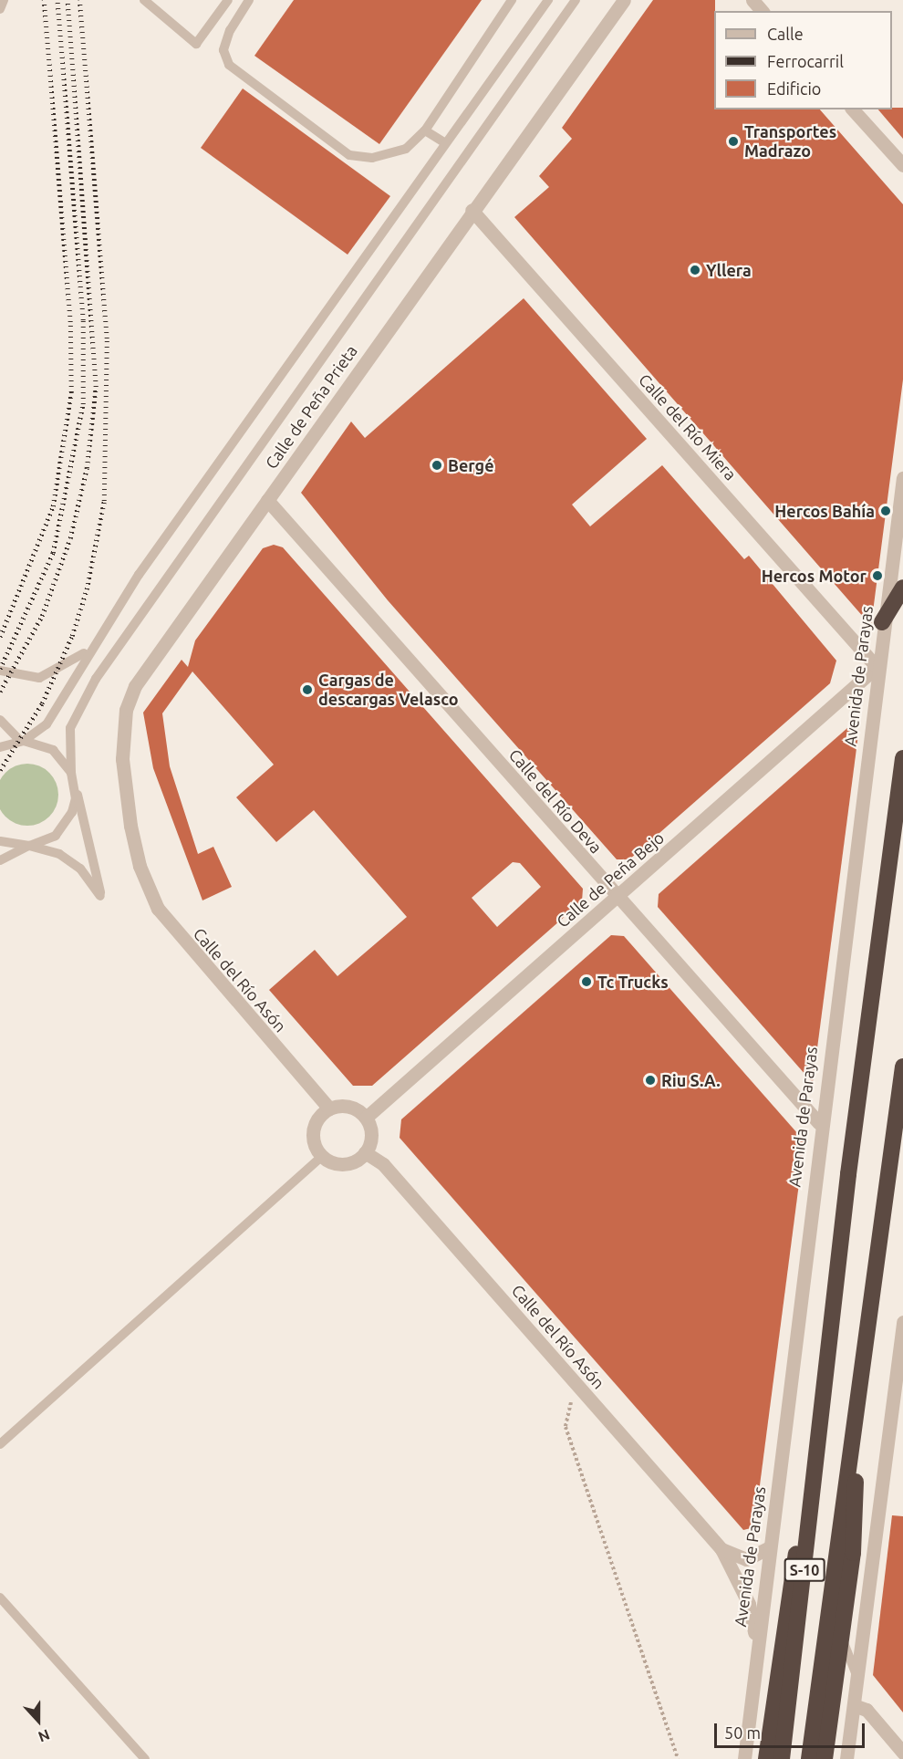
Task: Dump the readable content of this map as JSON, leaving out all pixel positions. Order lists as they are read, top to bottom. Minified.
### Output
{"streets":{"highway":["S-10"],"street":["Calle de Peña Prieta","Calle del Río Miera","Avenida de Parayas","Calle del Río Deva","Calle de Peña Bejo","Calle del Río Asón"]},"crossings":[["Calle de Peña Prieta","Calle del Río Miera"],["Calle de Peña Prieta","Calle del Río Deva"],["Calle de Peña Prieta","Calle del Río Asón"],["Calle del Río Miera","Avenida de Parayas"],["Calle del Río Miera","Calle de Peña Bejo"],["Avenida de Parayas","Calle del Río Deva"],["Avenida de Parayas","Calle de Peña Bejo"],["Avenida de Parayas","Calle del Río Asón"],["Calle del Río Deva","Calle de Peña Bejo"],["Calle de Peña Bejo","Calle del Río Asón"]],"places":["Transportes Madrazo","Yllera","Bergé","Hercos Bahía","Hercos Motor","Cargas de descargas Velasco","Tc Trucks","Riu S.A."],"legend":["Calle","Ferrocarril","Edificio"],"scale_bar":"50 m","north":"bottom"}
